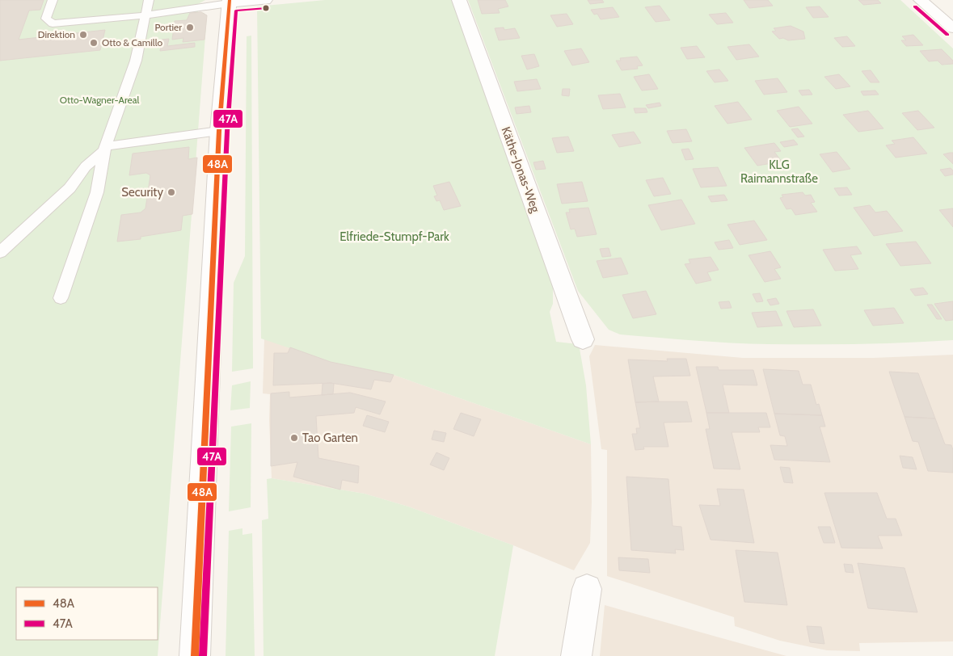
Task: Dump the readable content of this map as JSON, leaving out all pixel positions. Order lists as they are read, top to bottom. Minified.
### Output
{"streets":{"street":["Käthe-Jonas-Weg"]},"parks":["Otto-Wagner-Areal","KLG Raimannstraße","Elfriede-Stumpf-Park"],"places":["Portier","Direktion","Otto & Camillo","Security","Tao Garten"],"lines":["transit line 48A","transit line 47A"],"legend":["48A","47A"]}
